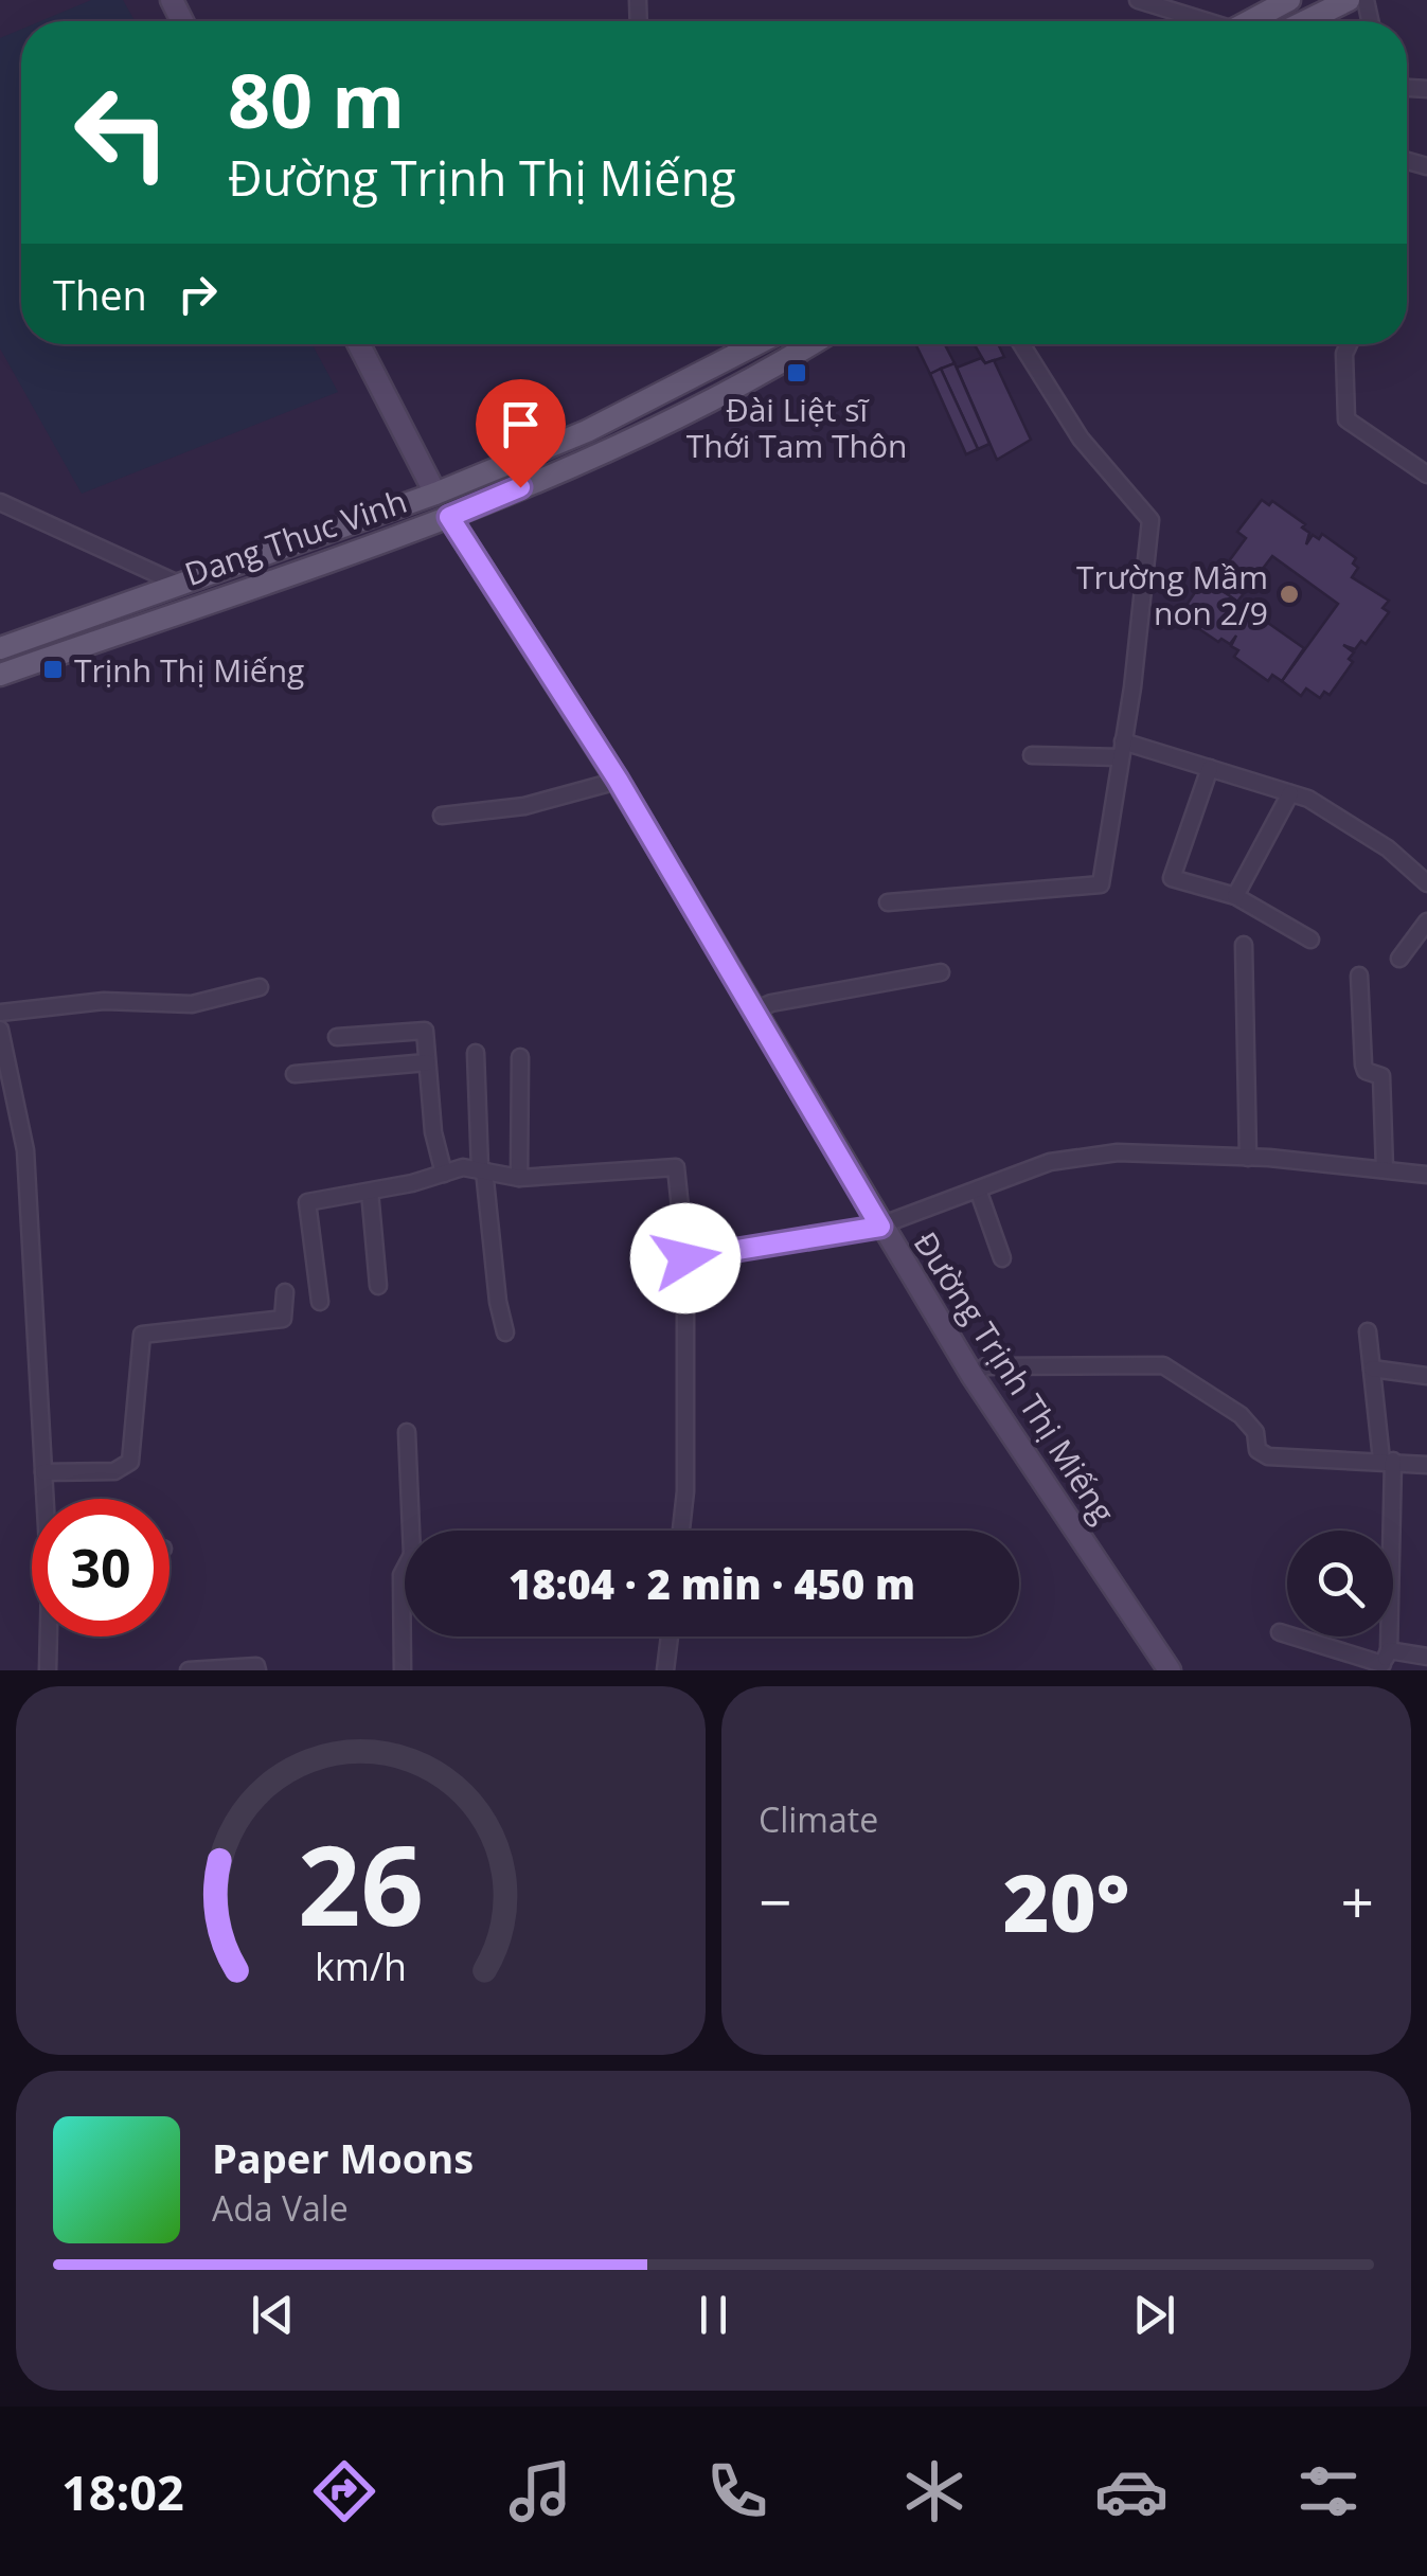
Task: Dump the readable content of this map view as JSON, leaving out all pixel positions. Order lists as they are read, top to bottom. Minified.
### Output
{"streets":{"main road":["Dang Thuc Vinh","Đường Trịnh Thị Miếng"]},"crossings":[["Dang Thuc Vinh","Đường Trịnh Thị Miếng"]],"places":{"transit":["Đài Liệt sĩ Thới Tam Thôn","Trịnh Thị Miếng"],"other":["Trường Mầm non 2/9"]},"page":{"turn":["80 m","Đường Trịnh Thị Miếng"],"then":"Then","limit":"30","trip":"18:04 · 2 min · 450 m","tile":"Climate","heat":["−","20°","+"],"song":["Paper Moons","Ada Vale"],"tabs":"18:02","gauge":["26","km/h"]}}
